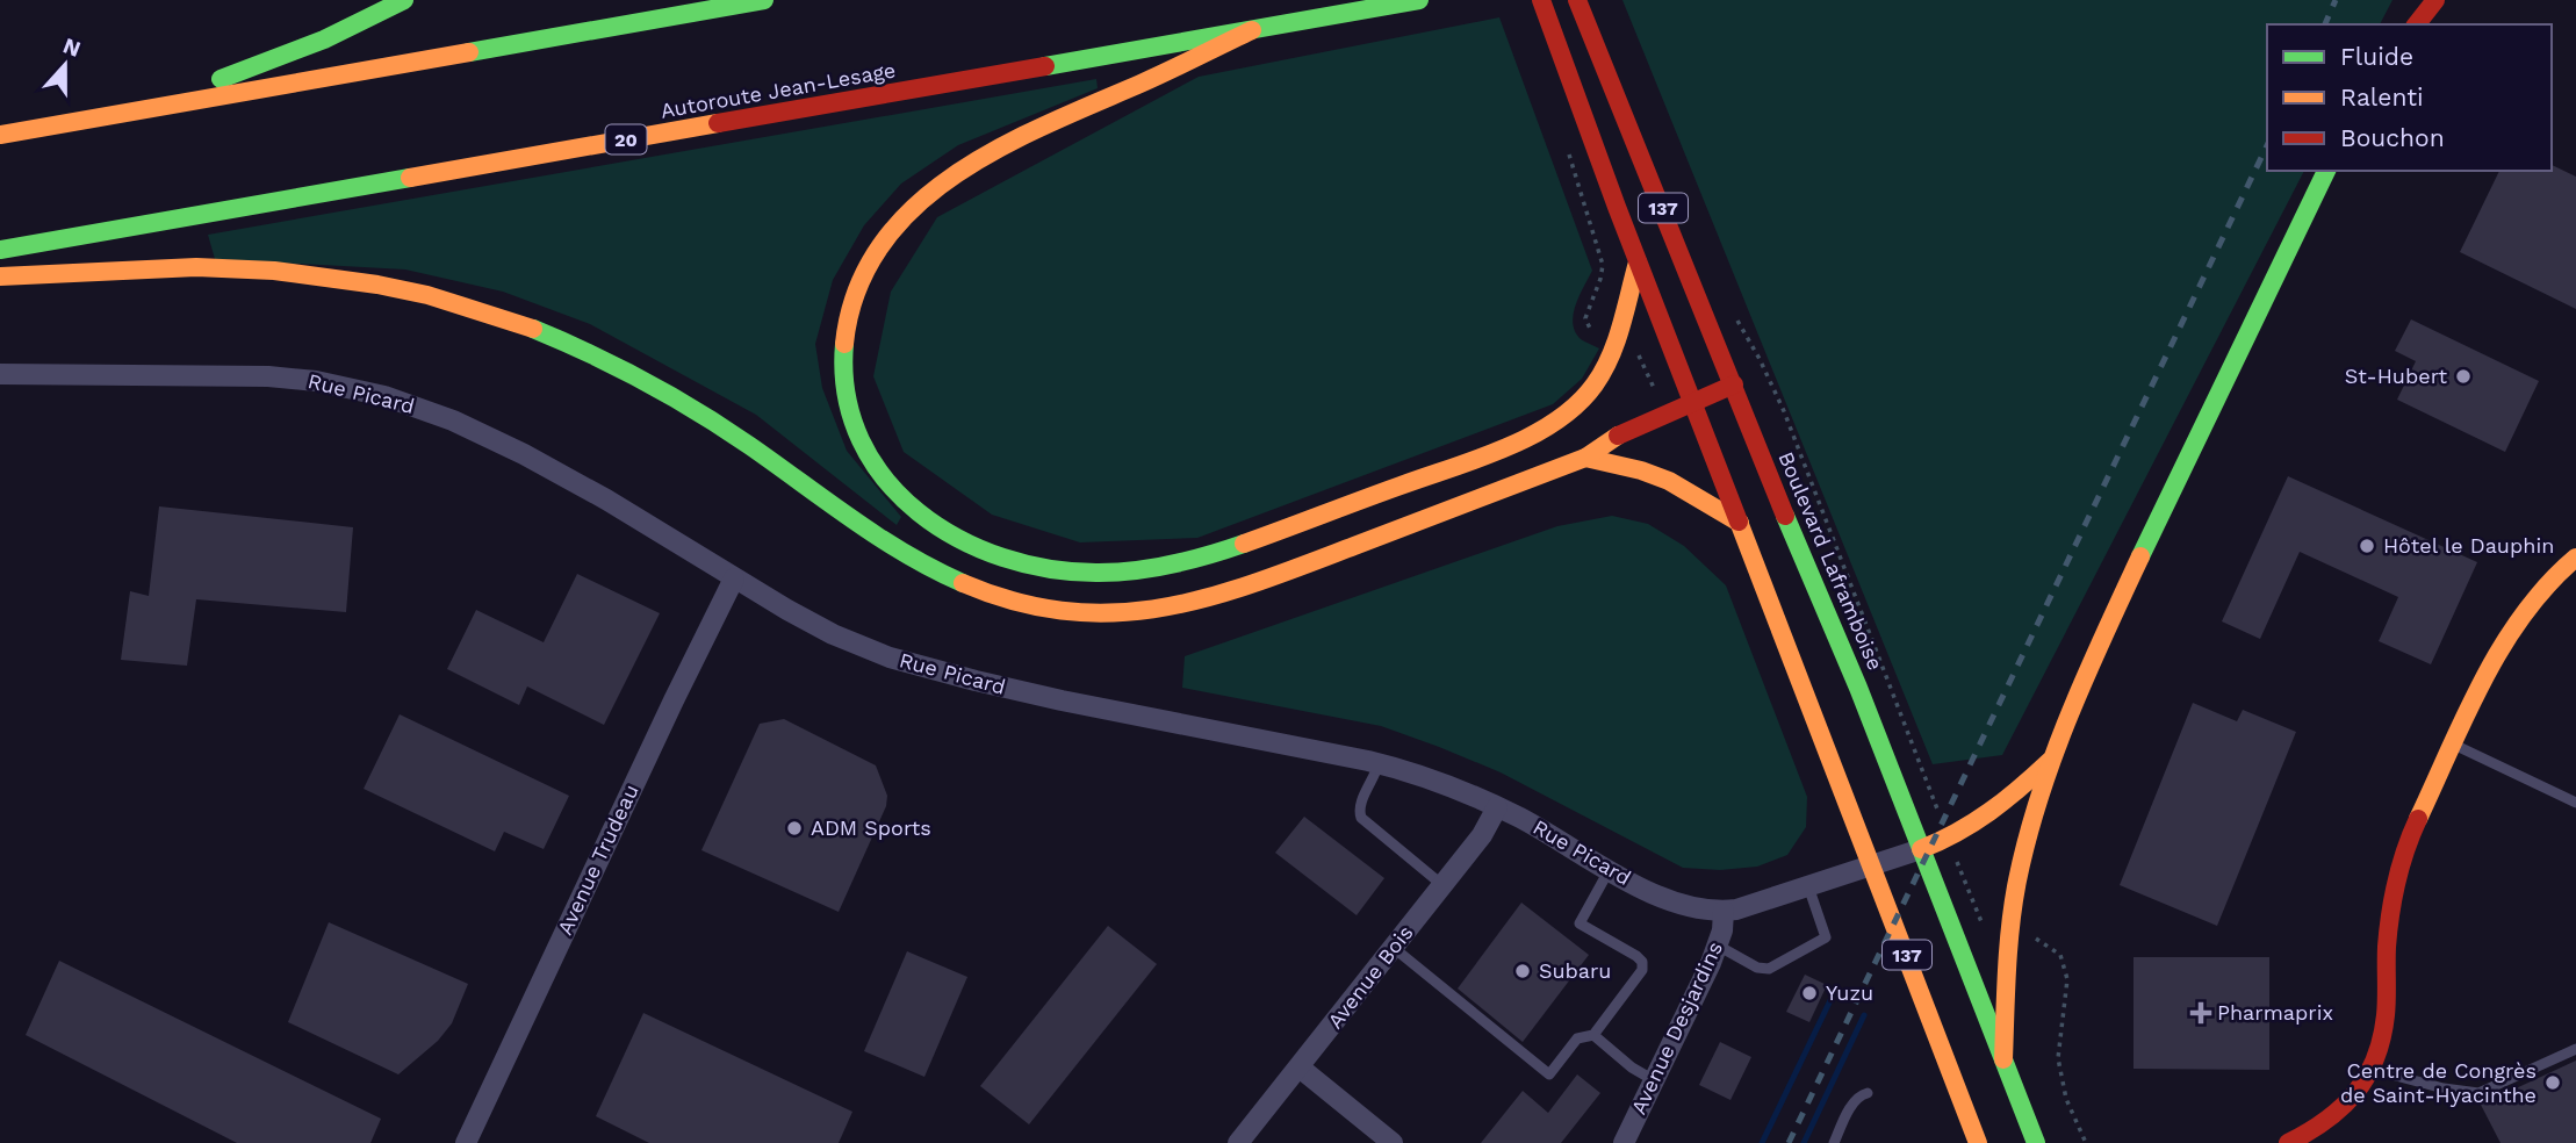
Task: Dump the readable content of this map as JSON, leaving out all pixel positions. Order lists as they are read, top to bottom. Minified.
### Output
{"streets":{"main road":["Autoroute Jean-Lesage","20","137","Boulevard Laframboise"],"street":["Rue Picard","Avenue Trudeau","Avenue Bois","Avenue Desjardins"]},"crossings":[["137","Rue Picard"],["Rue Picard","Boulevard Laframboise"],["Rue Picard","Avenue Trudeau"],["Rue Picard","Avenue Bois"],["Rue Picard","Avenue Desjardins"]],"places":{"other":["St-Hubert","Hôtel le Dauphin","ADM Sports","Subaru","Yuzu","Centre de Congrès de Saint-Hyacinthe"],"health":["Pharmaprix"]},"legend":["Fluide","Ralenti","Bouchon"],"north":"top"}
